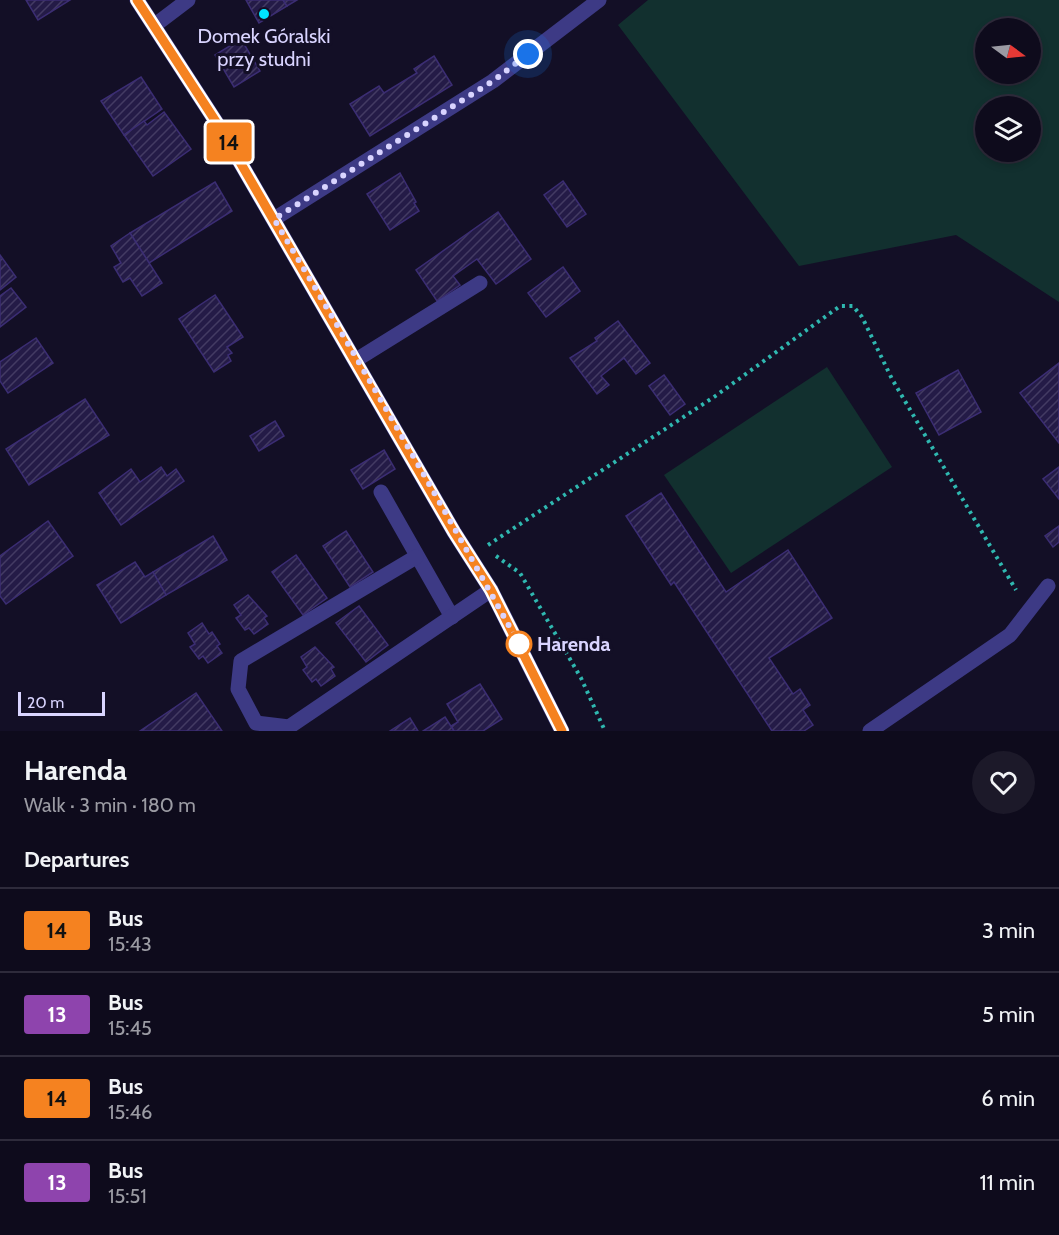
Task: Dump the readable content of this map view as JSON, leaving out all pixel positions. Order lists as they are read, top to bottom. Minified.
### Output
{"places":["Domek Góralski przy studni","Harenda"],"lines":["bus line 14"],"scale_bar":"20 m","north":"right","page":{"on_map":"14","scale":"20 m","heading":[["Harenda","Walk · 3 min · 180 m"],"Departures"],"list":[{"mark":"14","name":"Bus","note":"15:43","value":"3 min"},{"mark":"13","name":"Bus","note":"15:45","value":"5 min"},{"mark":"14","name":"Bus","note":"15:46","value":"6 min"},{"mark":"13","name":"Bus","note":"15:51","value":"11 min"}]}}
